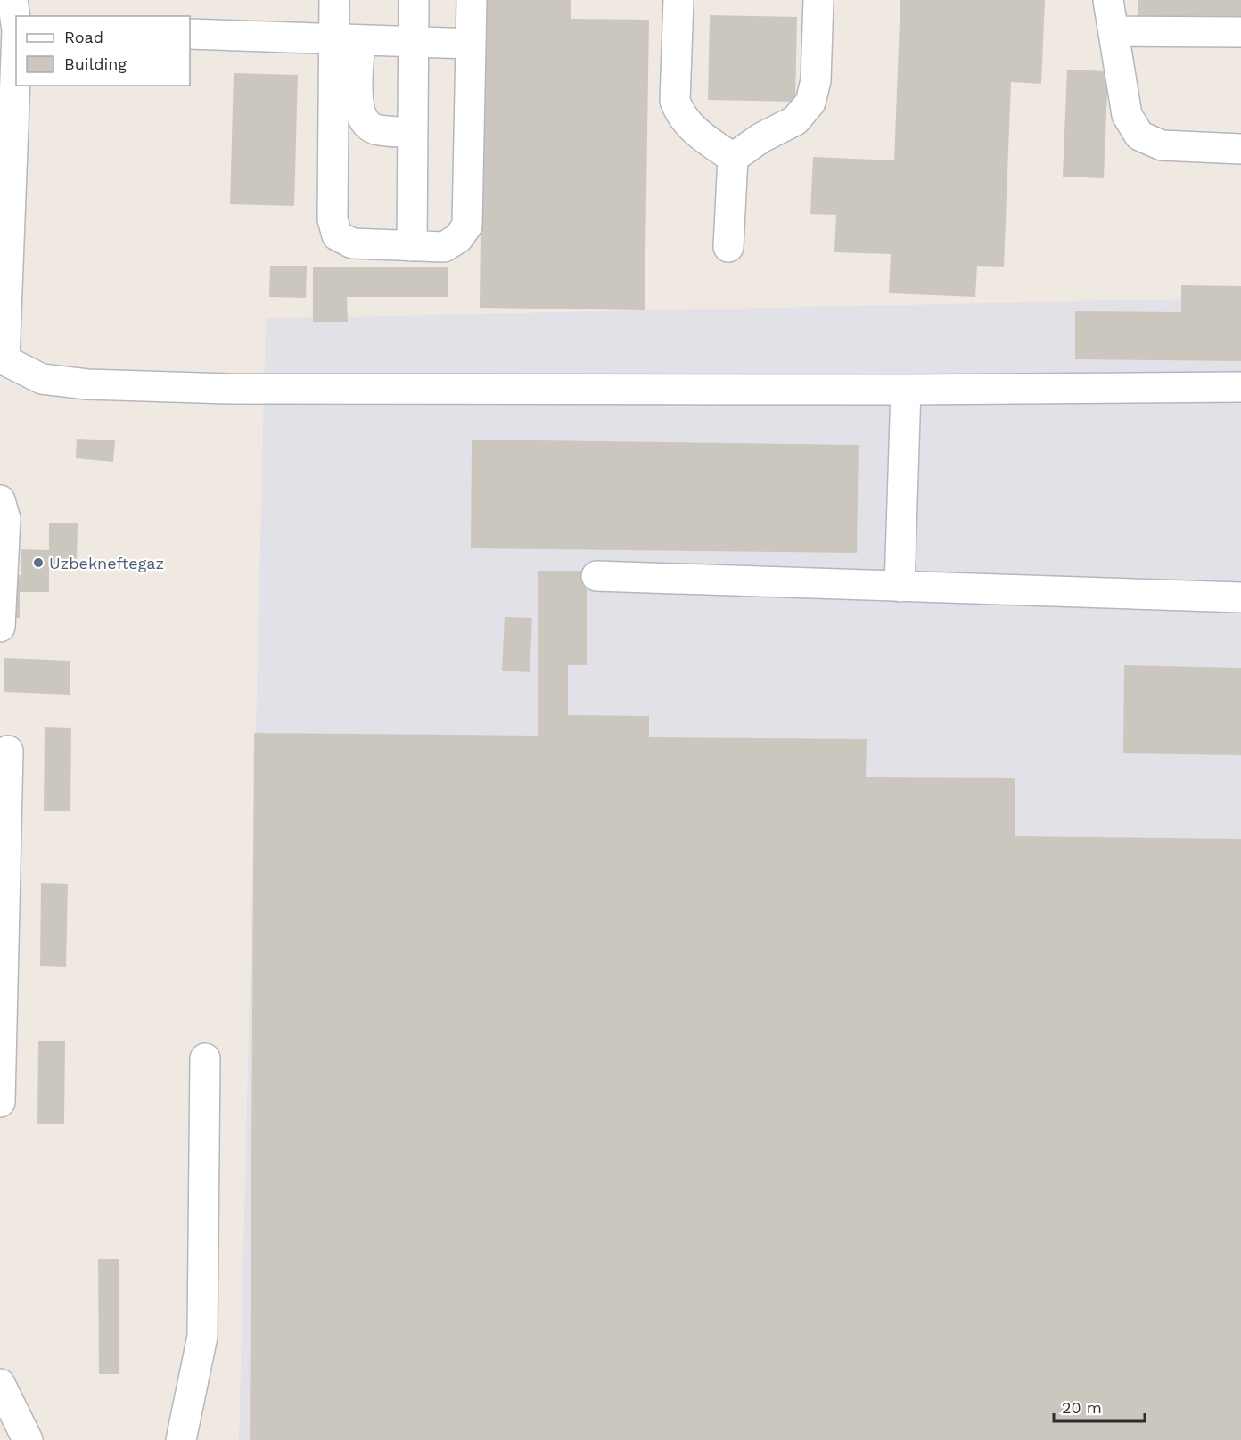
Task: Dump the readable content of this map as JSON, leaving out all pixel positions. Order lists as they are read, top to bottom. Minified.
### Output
{"places":["Uzbekneftegaz"],"legend":["Road","Building"],"scale_bar":"20 m"}
